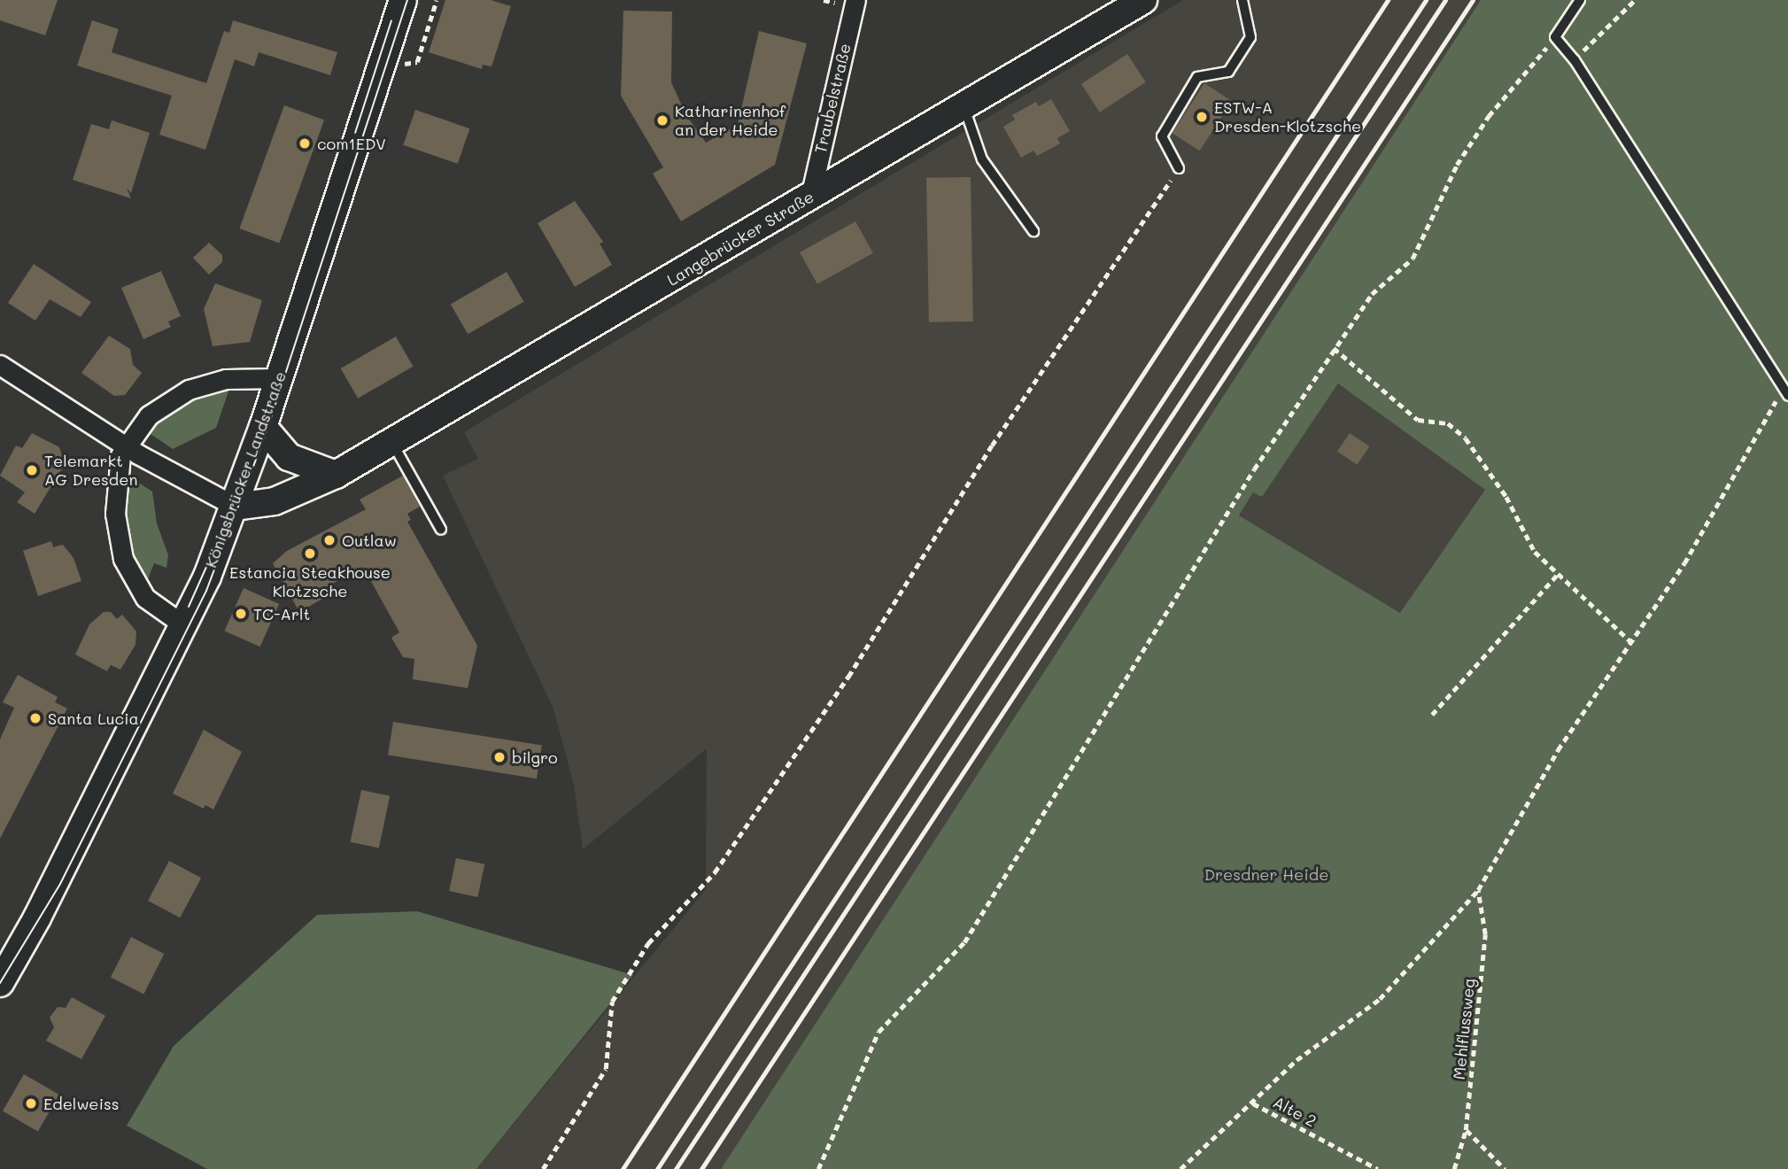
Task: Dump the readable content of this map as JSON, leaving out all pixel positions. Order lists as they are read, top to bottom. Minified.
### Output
{"streets":{"main road":["Langebrücker Straße","Königsbrücker Landstraße"],"street":["Traubelstraße"],"path":["Mehlflussweg","Alte 2"]},"crossings":[["Traubelstraße","Langebrücker Straße"],["Langebrücker Straße","Königsbrücker Landstraße"]],"parks":["Dresdner Heide"],"places":["ESTW-A Dresden-Klotzsche","Katharinenhof an der Heide","com1EDV","Telemarkt AG Dresden","Outlaw","Estancia Steakhouse Klotzsche","TC-Arlt","Santa Lucia","bilgro","Edelweiss"]}
